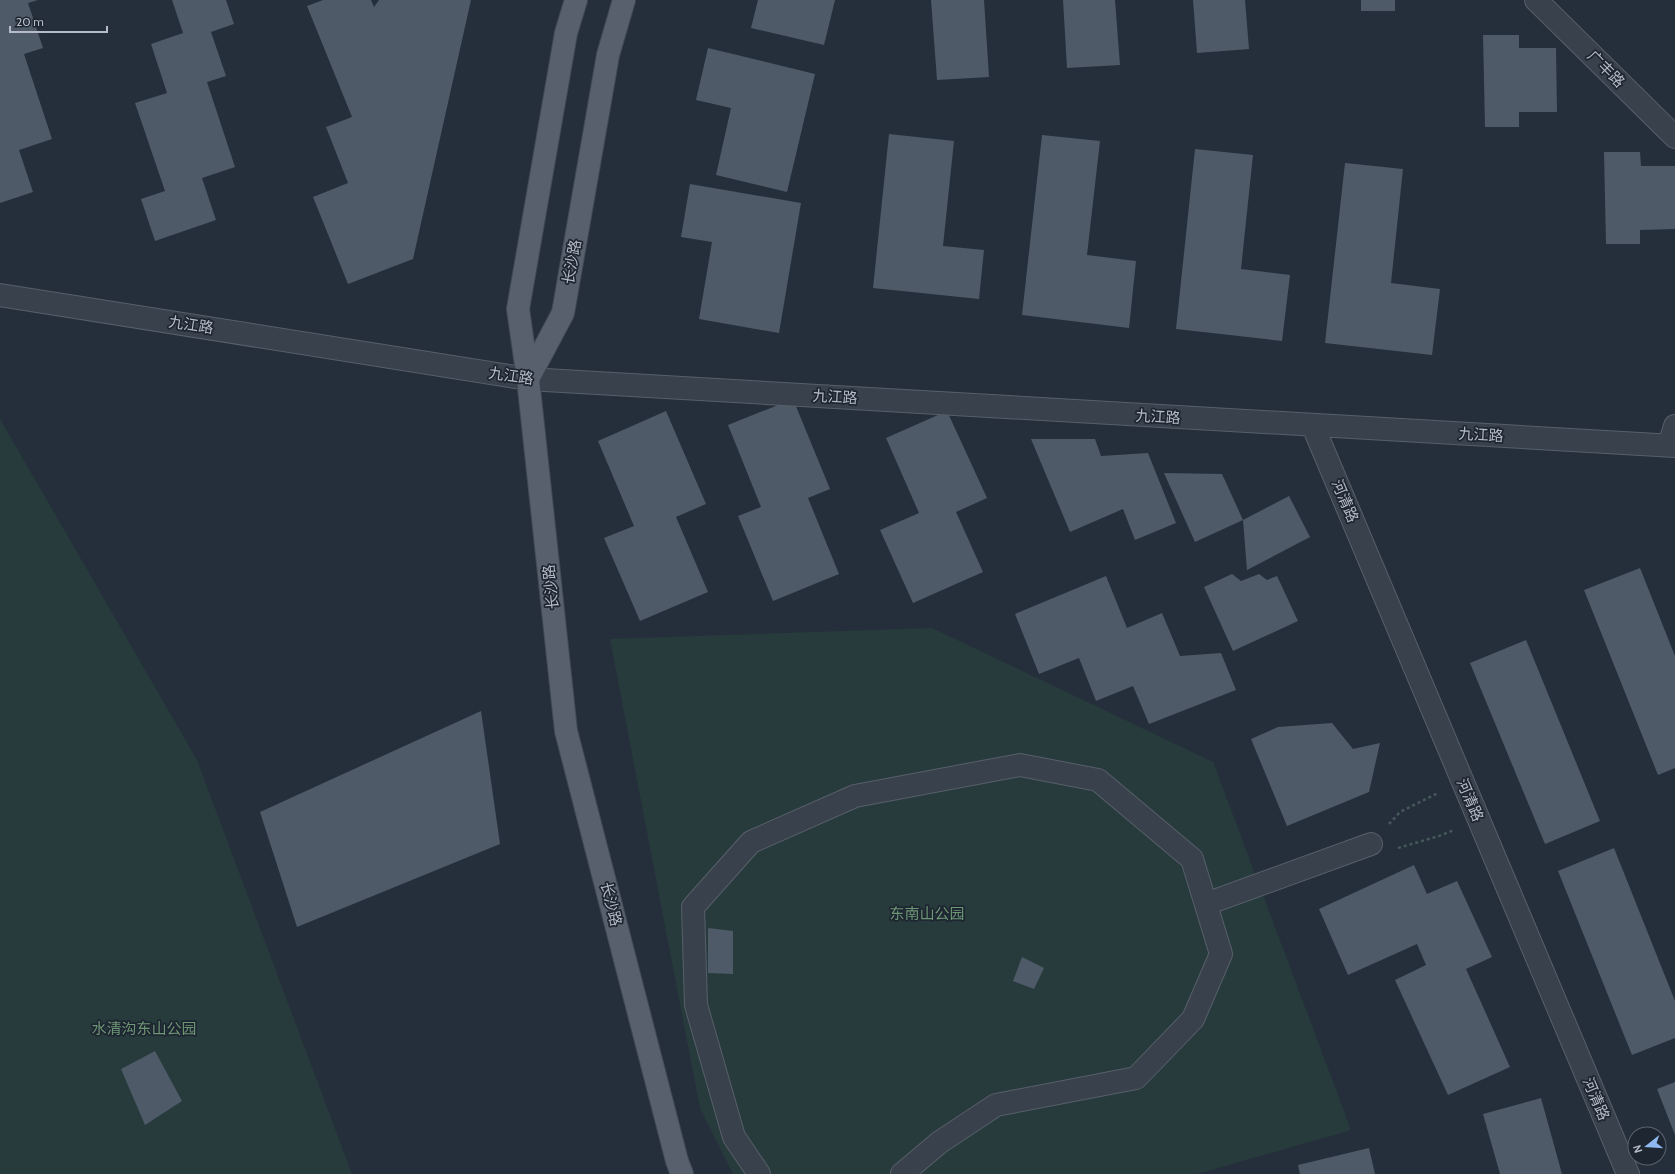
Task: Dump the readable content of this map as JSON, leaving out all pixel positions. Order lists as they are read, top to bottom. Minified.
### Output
{"streets":{"main road":["长沙路"],"street":["广丰路","九江路","河清路"]},"crossings":[["长沙路","九江路"],["九江路","河清路"]],"parks":["东南山公园","水清沟东山公园"],"scale_bar":"20 m","north":"left"}
